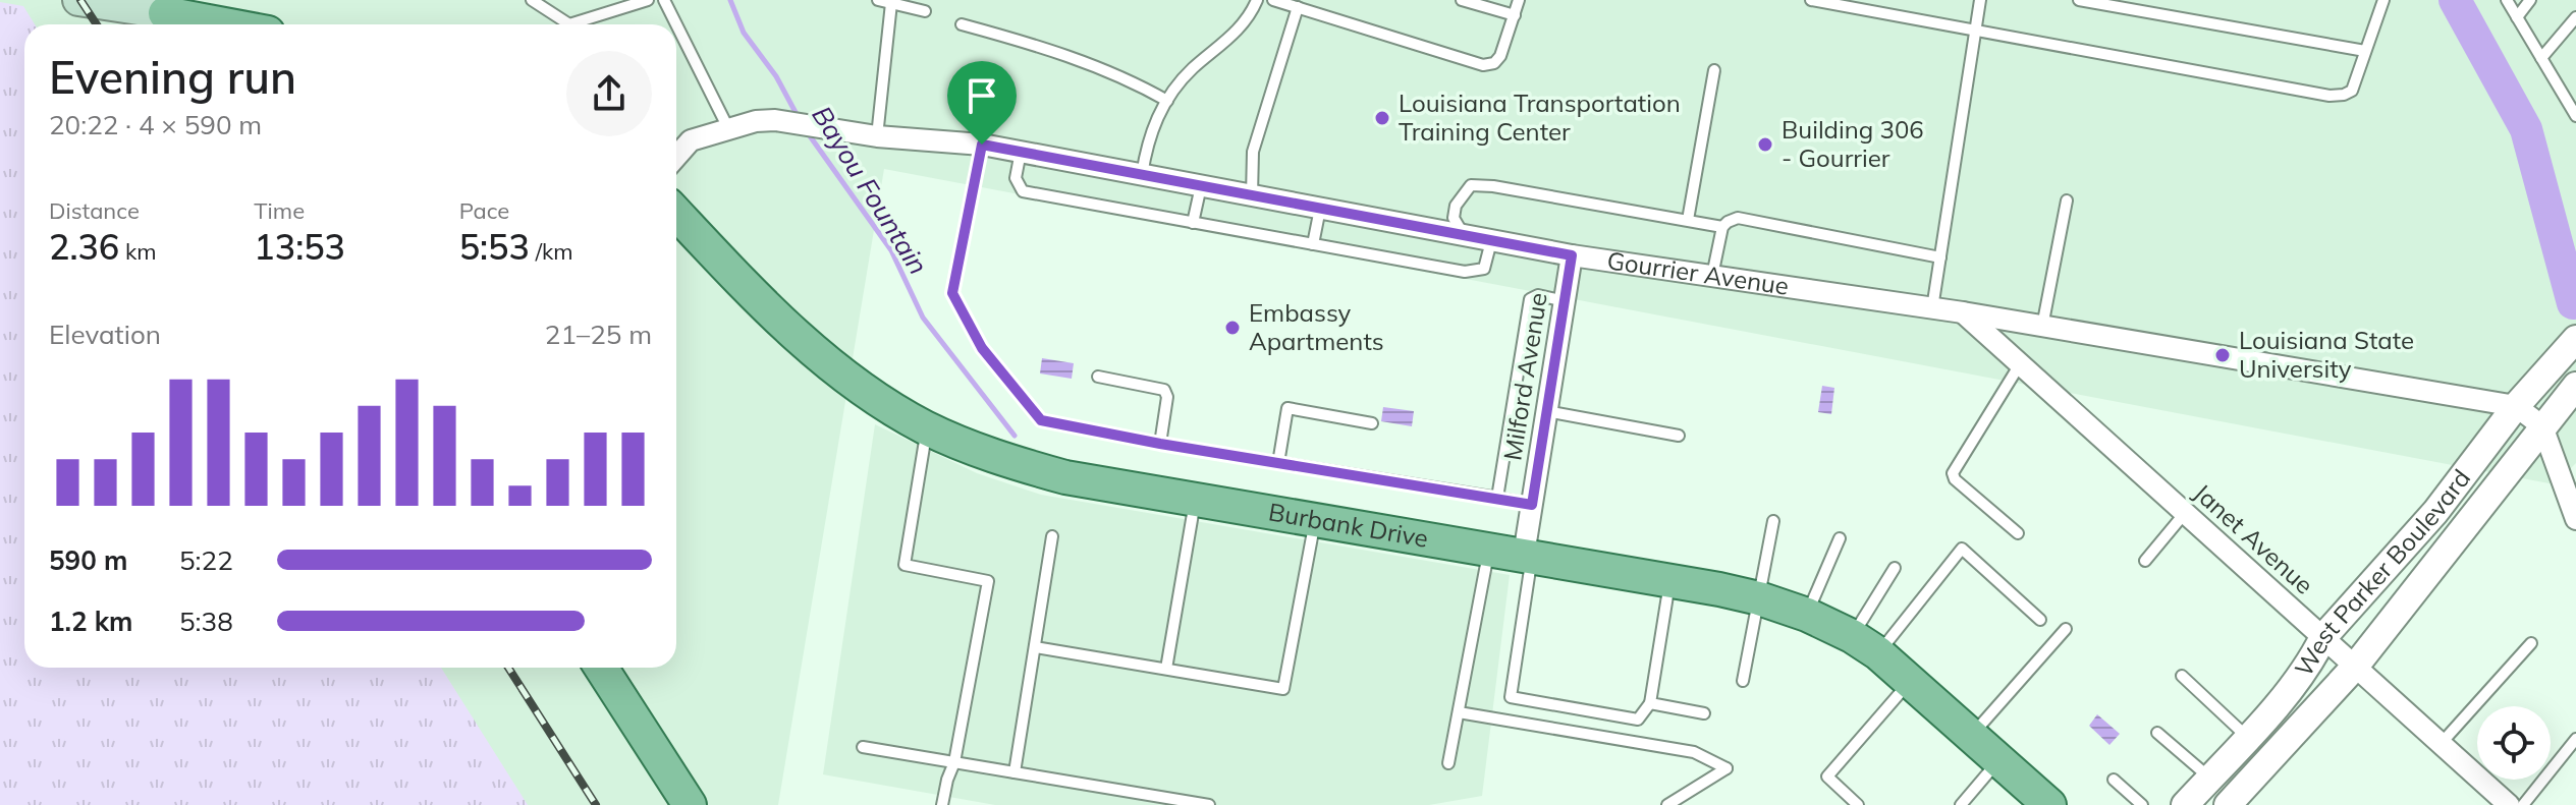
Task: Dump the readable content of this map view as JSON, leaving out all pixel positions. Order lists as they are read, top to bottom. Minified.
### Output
{"streets":{"main road":["Burbank Drive"],"street":["Gourrier Avenue","Milford Avenue","Janet Avenue","West Parker Boulevard"]},"crossings":[["Gourrier Avenue","Milford Avenue"],["Gourrier Avenue","Janet Avenue"],["Gourrier Avenue","West Parker Boulevard"],["Milford Avenue","Burbank Drive"],["Janet Avenue","West Parker Boulevard"]],"water":["Bayou Fountain"],"places":["Louisiana Transportation Training Center","Building 306 - Gourrier","Embassy Apartments","Louisiana State University"],"page":{"heading":["Evening run","20:22 · 4 × 590 m"],"stats":[["Distance","2.36 km"],["Time","13:53"],["Pace","5:53 /km"]],"chart":["Elevation","21–25 m"],"list":[{"name":"590 m","note":"5:22"},{"name":"1.2 km","note":"5:38"}]}}
